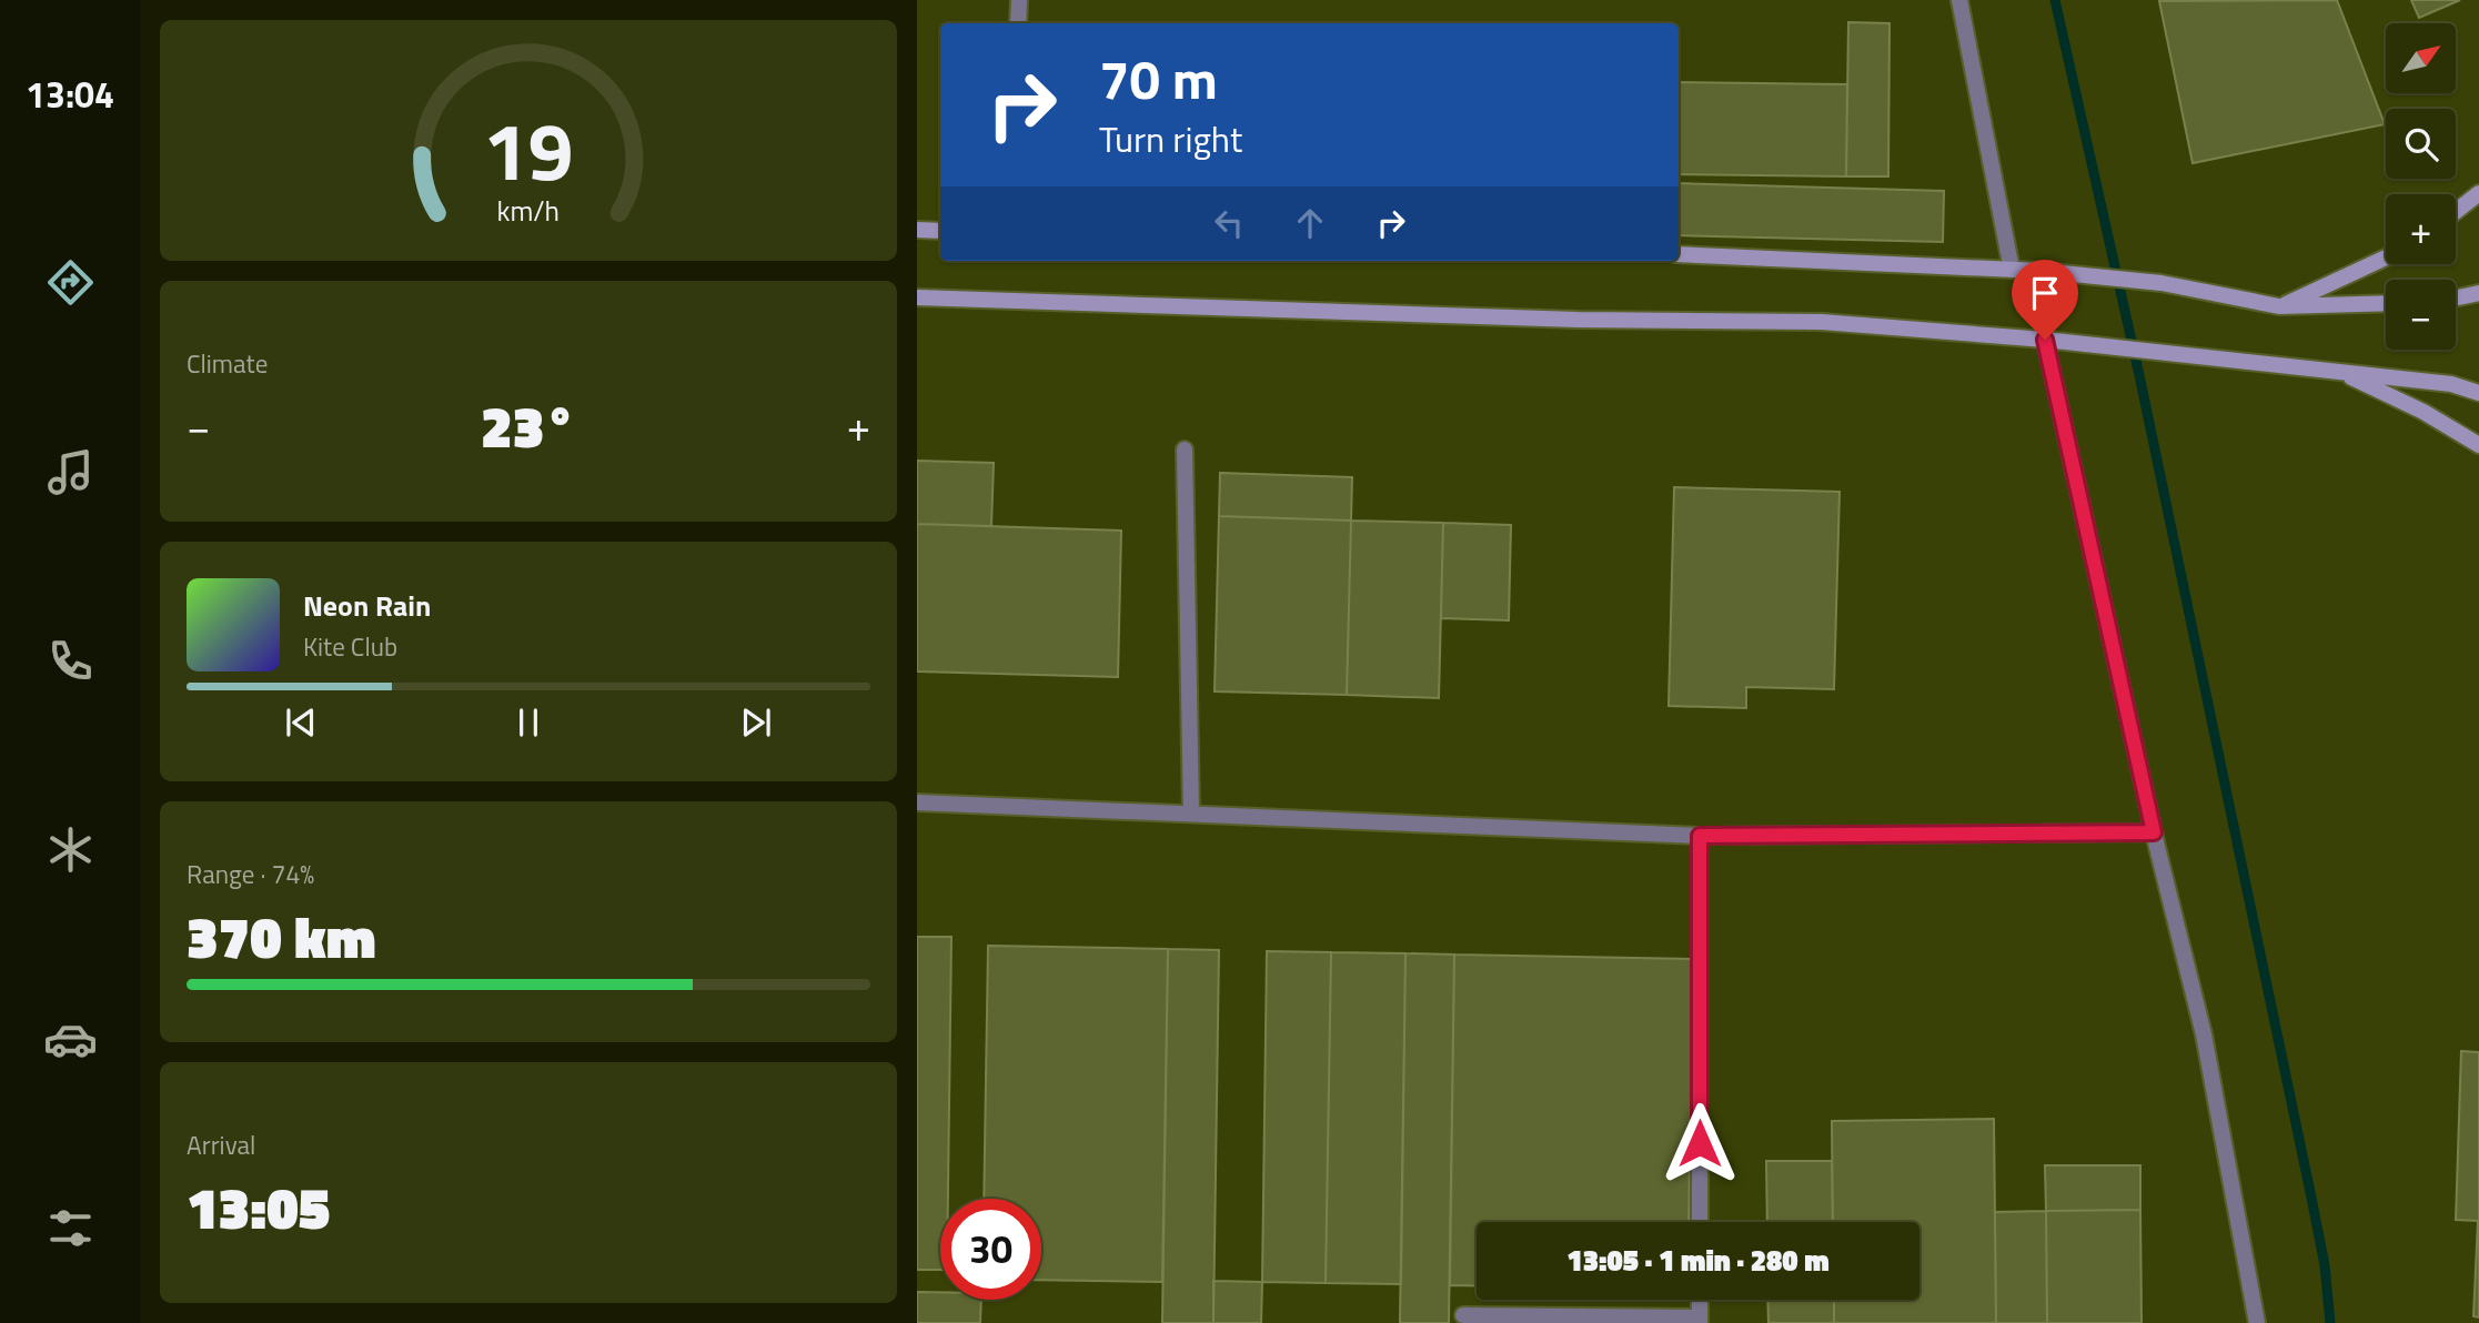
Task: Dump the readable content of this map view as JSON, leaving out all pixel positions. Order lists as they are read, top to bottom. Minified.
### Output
{"north":"top right","page":{"tabs":"13:04","map_buttons":["+","−"],"turn":["70 m","Turn right"],"tile":["Climate",["Range · 74%","370 km"],["Arrival","13:05"]],"heat":["−","23°","+"],"song":["Neon Rain","Kite Club"],"limit":"30","trip":"13:05 · 1 min · 280 m","gauge":["19","km/h"]}}
